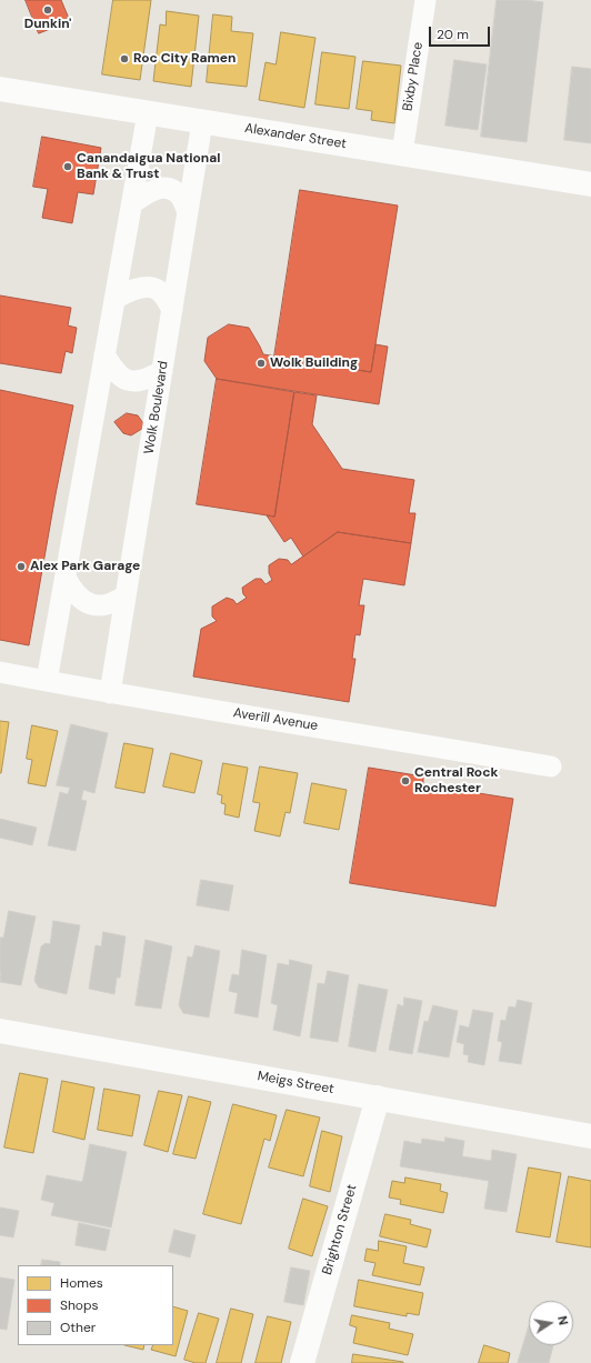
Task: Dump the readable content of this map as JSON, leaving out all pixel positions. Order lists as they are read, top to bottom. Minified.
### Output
{"streets":{"street":["Bixby Place","Alexander Street","Wolk Boulevard","Averill Avenue","Meigs Street","Brighton Street"]},"crossings":[["Bixby Place","Alexander Street"],["Alexander Street","Wolk Boulevard"],["Wolk Boulevard","Averill Avenue"],["Meigs Street","Brighton Street"]],"places":["Dunkin'","Roc City Ramen","Canandaigua National Bank & Trust","Wolk Building","Alex Park Garage","Central Rock Rochester"],"legend":["Homes","Shops","Other"],"scale_bar":"20 m","north":"right"}
